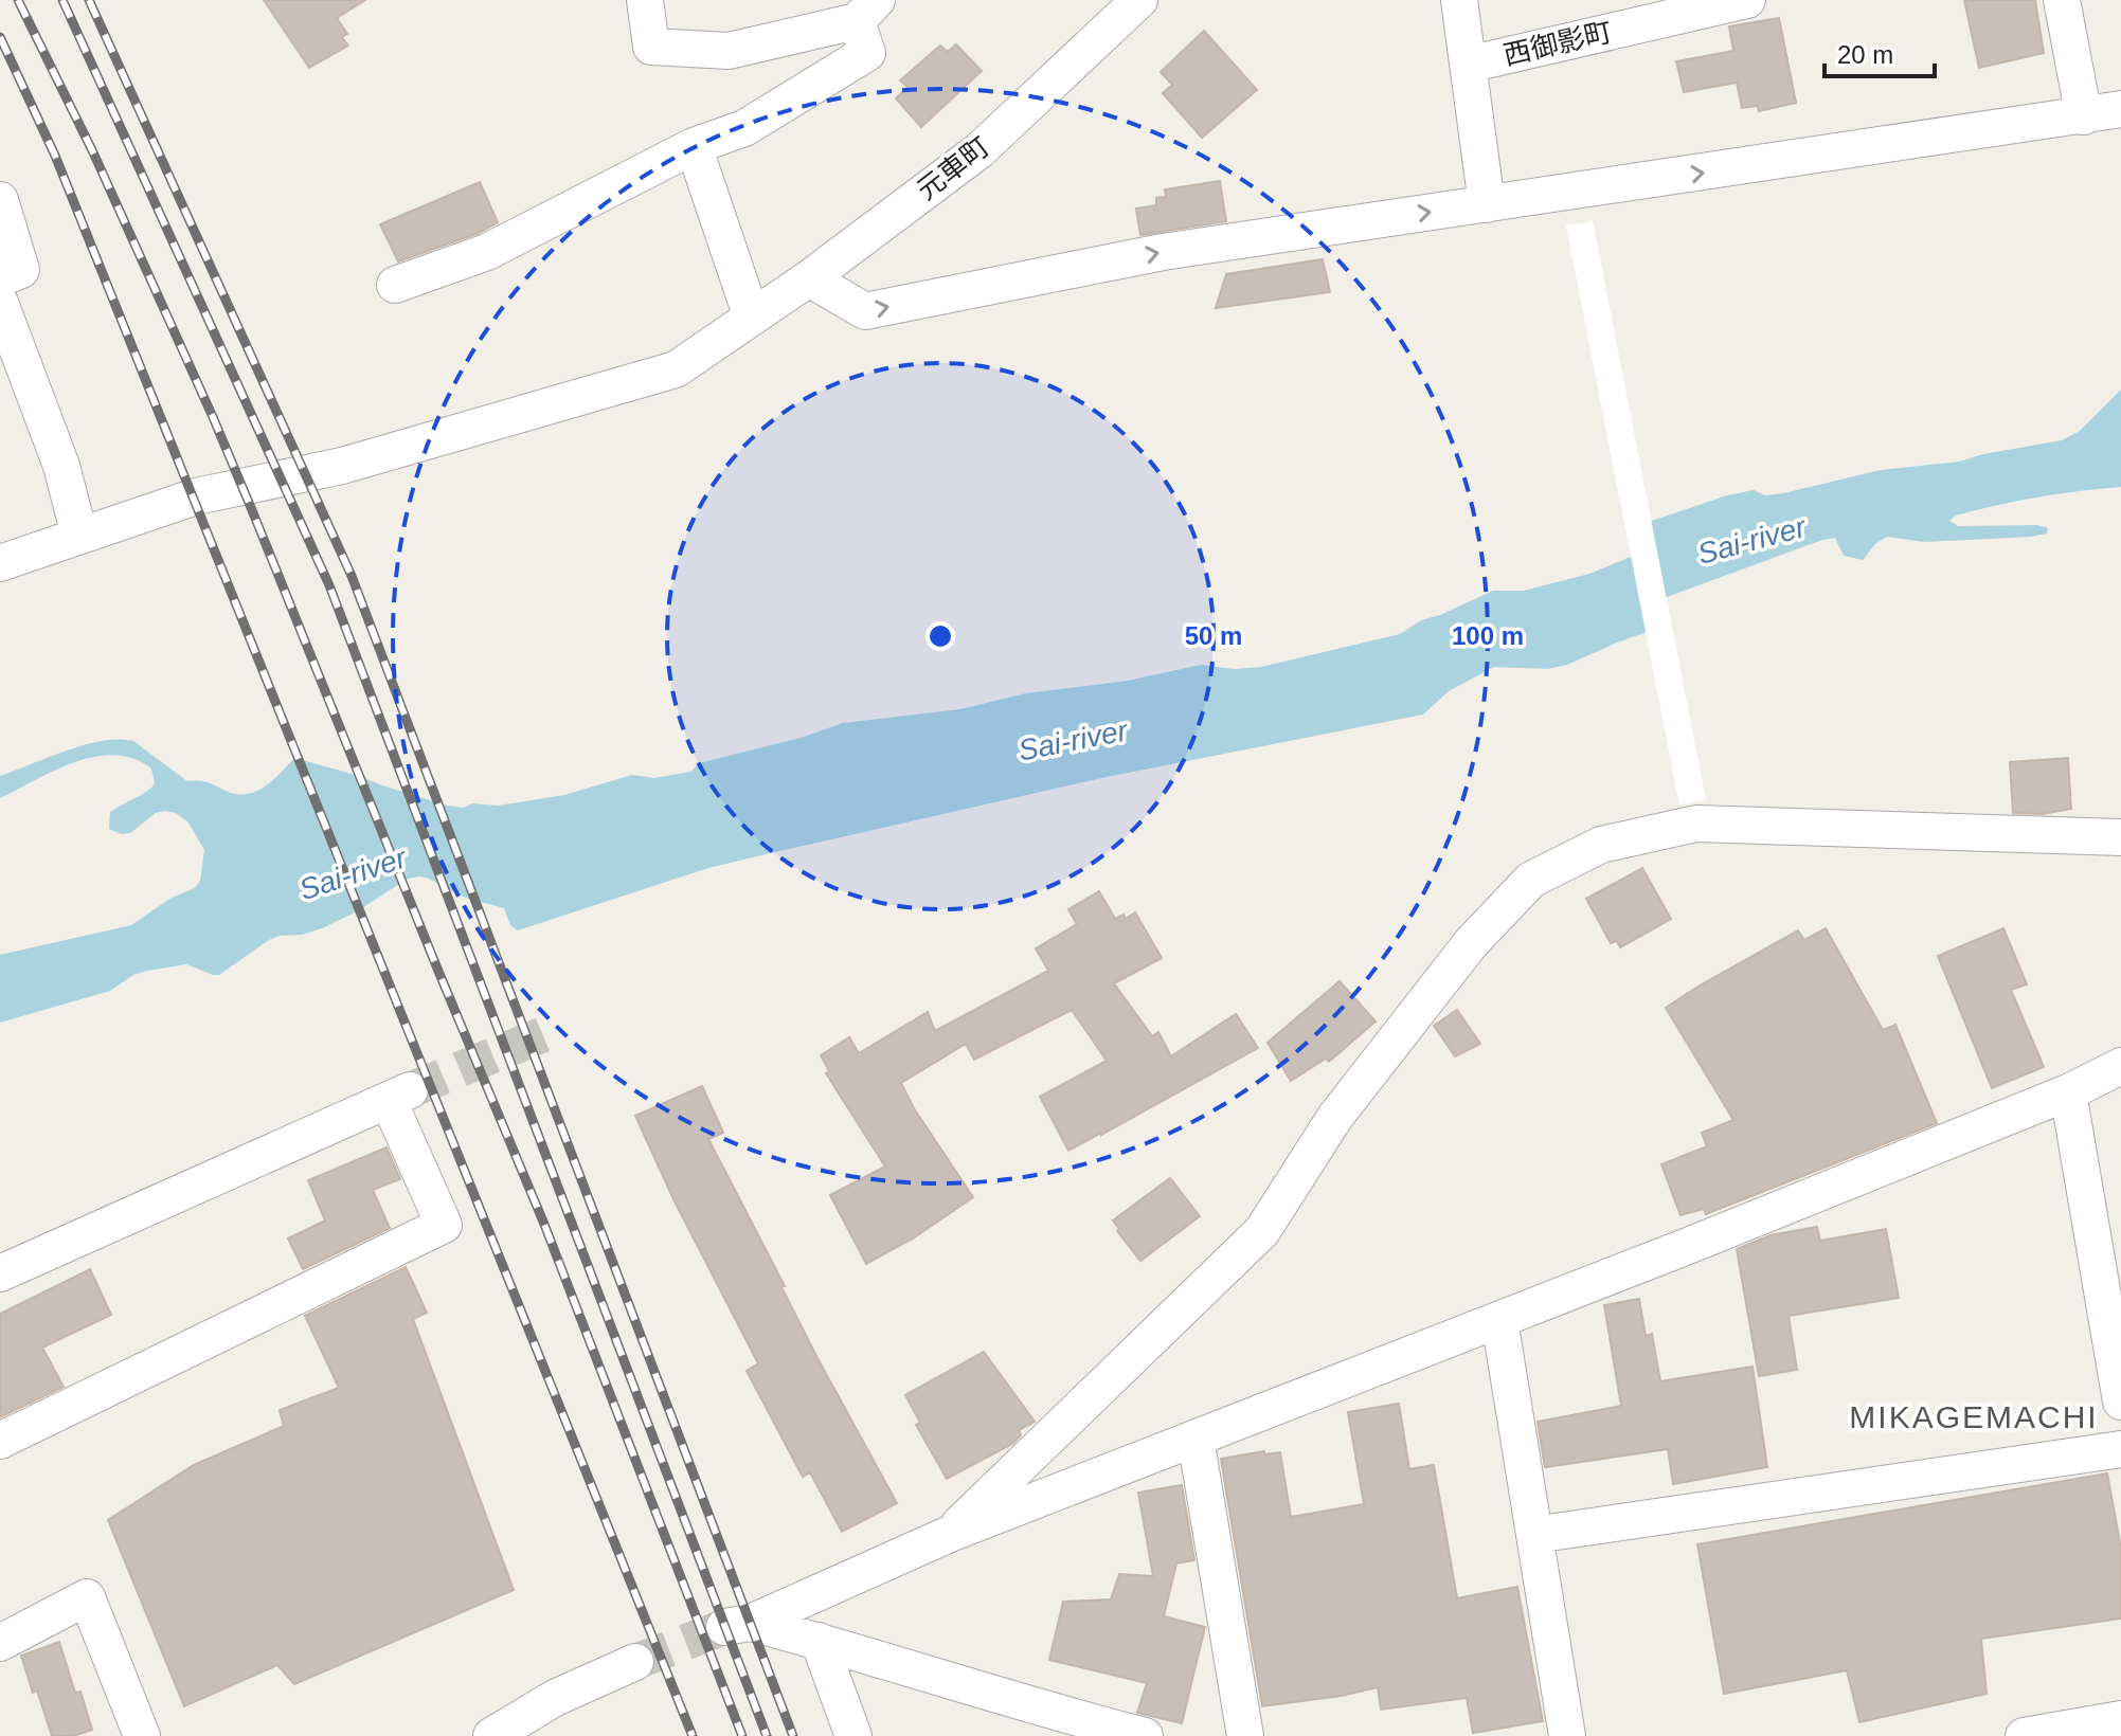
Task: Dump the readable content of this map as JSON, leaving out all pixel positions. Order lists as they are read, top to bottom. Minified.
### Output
{"streets":{"street":["西御影町","元車町"]},"districts":["MIKAGEMACHI"],"water":["Sai-river"],"scale_bar":"20 m","rings":["50 m","100 m"]}
